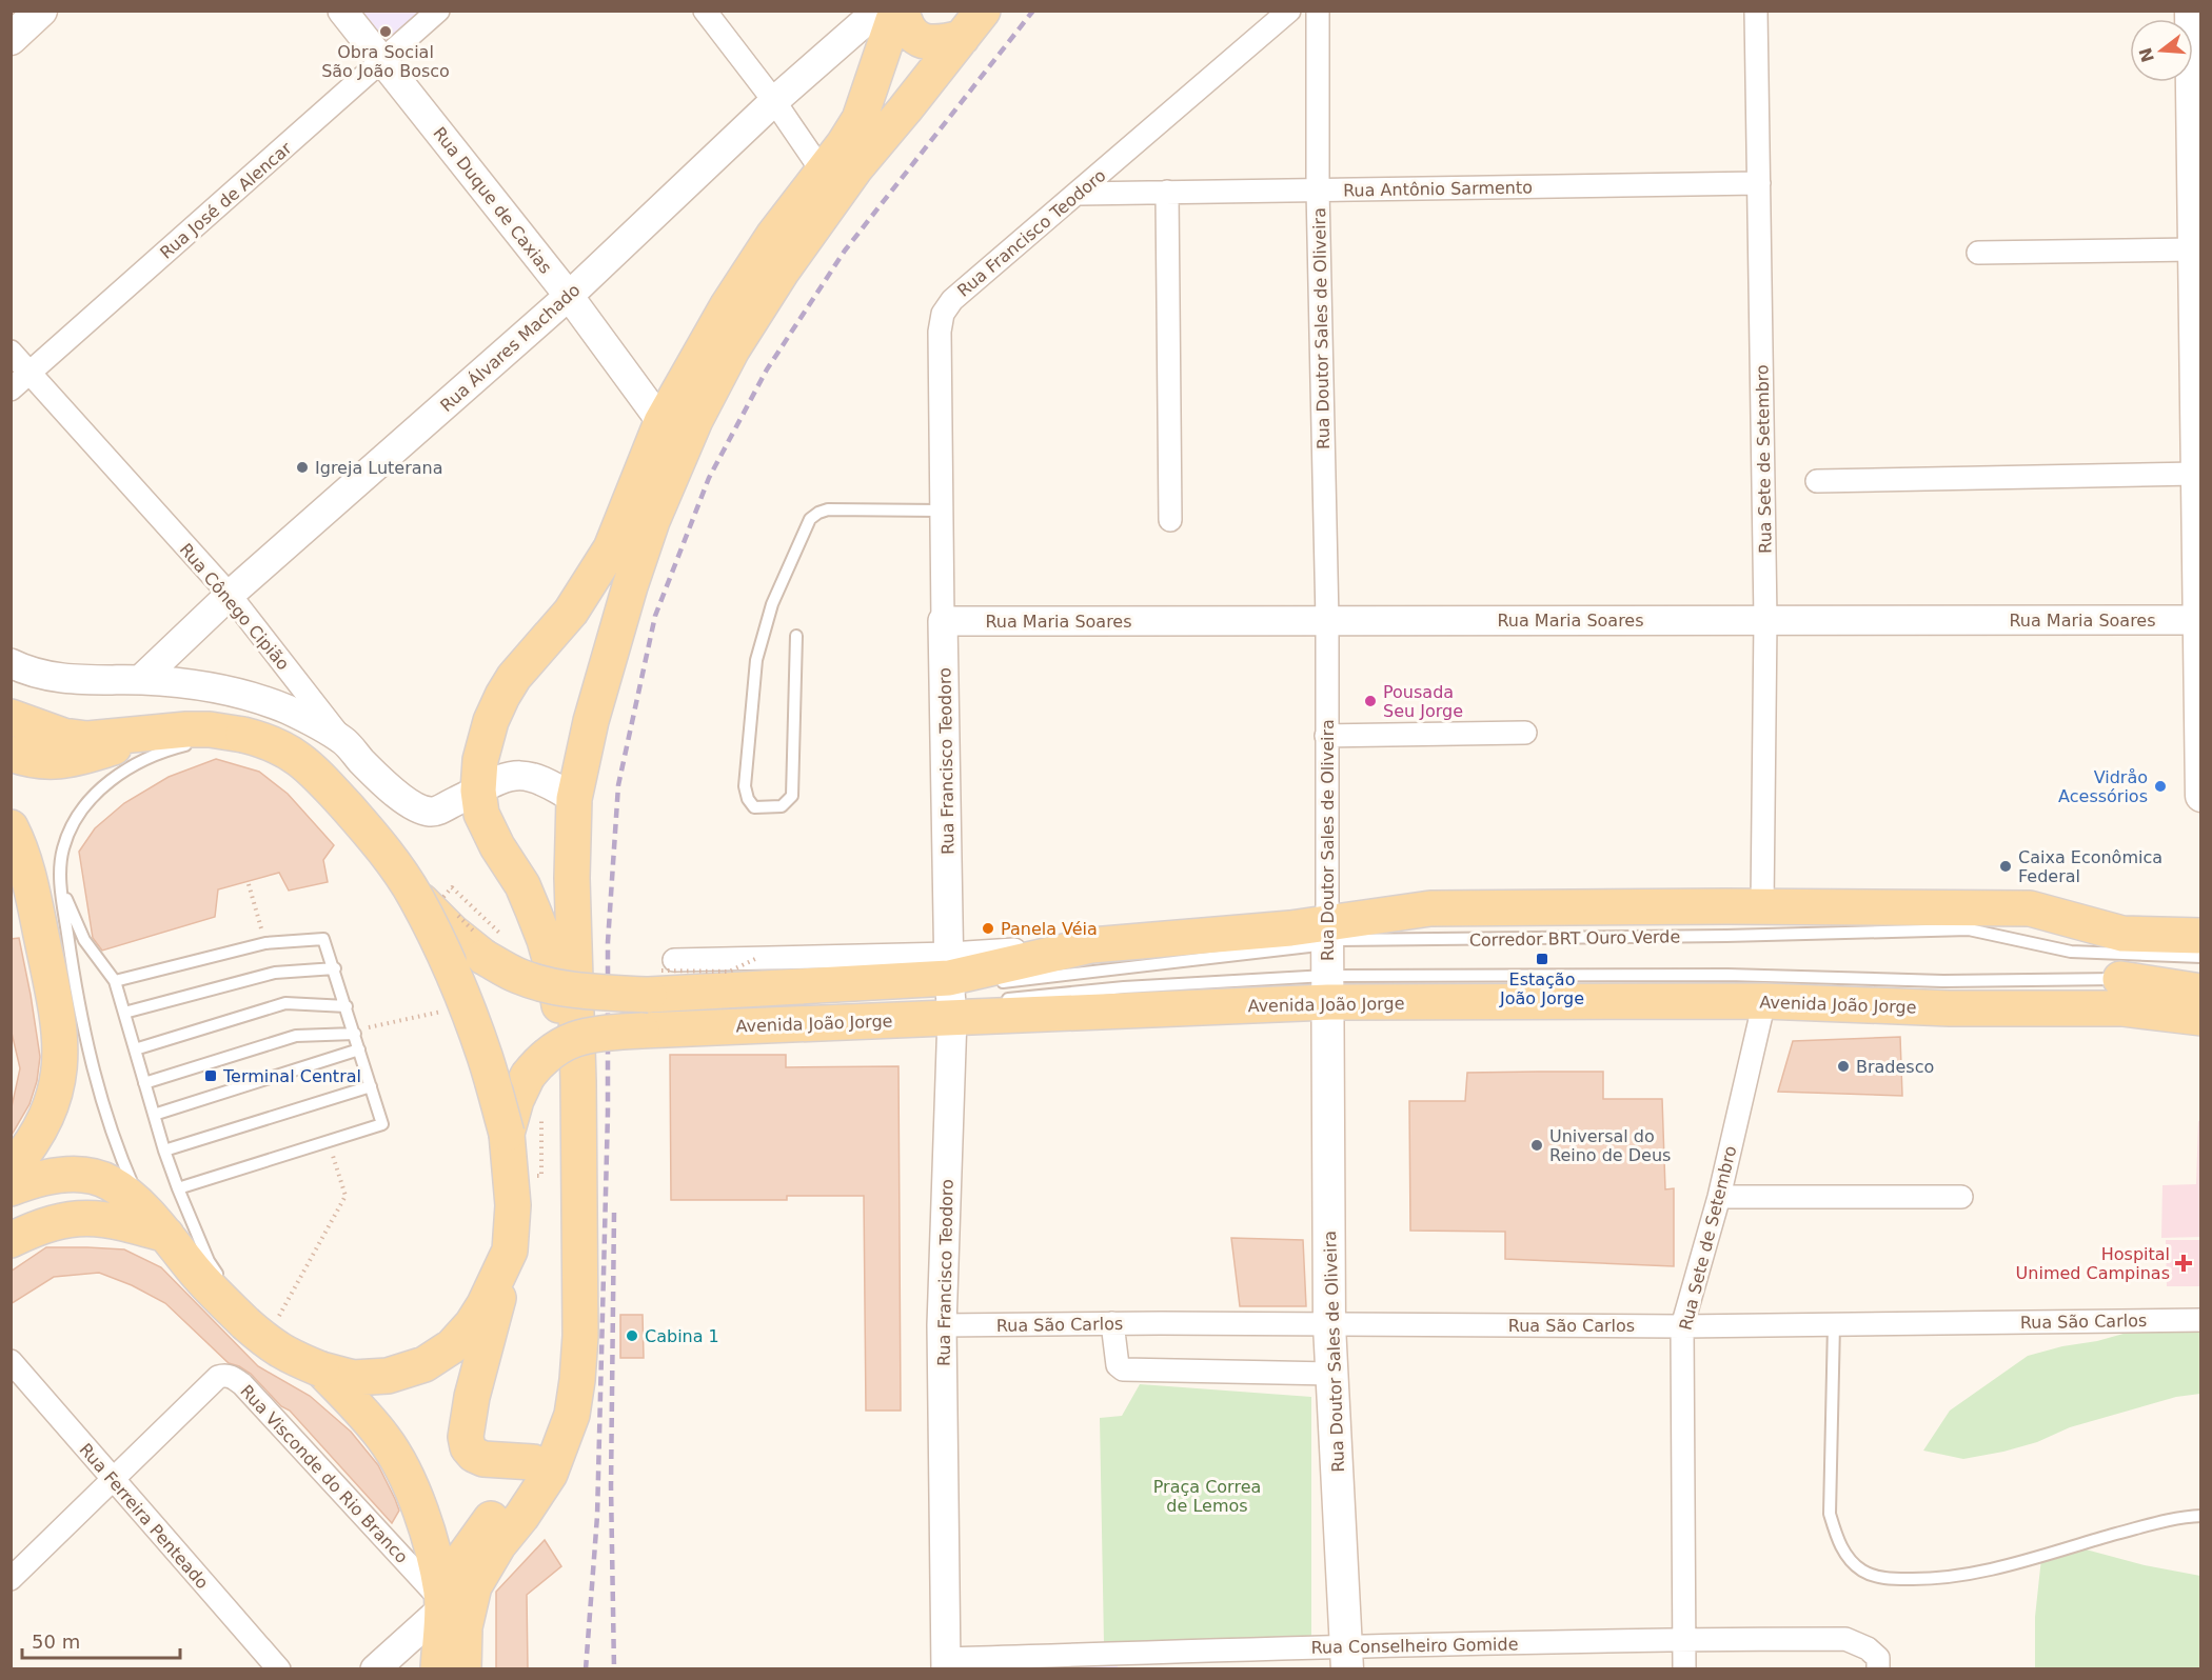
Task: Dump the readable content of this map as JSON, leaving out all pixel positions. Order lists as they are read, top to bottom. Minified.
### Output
{"streets":{"main road":["Rua Doutor Sales de Oliveira","Avenida João Jorge"],"street":["Rua Antônio Sarmento","Rua José de Alencar","Rua Duque de Caxias","Rua Francisco Teodoro","Rua Álvares Machado","Rua Sete de Setembro","Rua Cônego Cipião","Rua Maria Soares","Rua São Carlos","Rua Visconde do Rio Branco","Rua Ferreira Penteado","Rua Conselheiro Gomide"],"lane":["Corredor BRT Ouro Verde"]},"crossings":[["Rua Antônio Sarmento","Rua Francisco Teodoro"],["Rua Antônio Sarmento","Rua Doutor Sales de Oliveira"],["Rua Antônio Sarmento","Rua Sete de Setembro"],["Rua José de Alencar","Rua Duque de Caxias"],["Rua José de Alencar","Rua Cônego Cipião"],["Rua Duque de Caxias","Rua Álvares Machado"],["Rua Francisco Teodoro","Rua Maria Soares"],["Rua Francisco Teodoro","Corredor BRT Ouro Verde"],["Rua Francisco Teodoro","Avenida João Jorge"],["Rua Francisco Teodoro","Rua São Carlos"],["Rua Francisco Teodoro","Rua Conselheiro Gomide"],["Rua Doutor Sales de Oliveira","Rua Maria Soares"],["Rua Doutor Sales de Oliveira","Corredor BRT Ouro Verde"],["Rua Doutor Sales de Oliveira","Avenida João Jorge"],["Rua Doutor Sales de Oliveira","Rua São Carlos"],["Rua Doutor Sales de Oliveira","Rua Conselheiro Gomide"],["Rua Álvares Machado","Rua Cônego Cipião"],["Rua Sete de Setembro","Rua Maria Soares"],["Rua Sete de Setembro","Avenida João Jorge"],["Rua Sete de Setembro","Rua São Carlos"],["Rua Sete de Setembro","Rua Conselheiro Gomide"],["Corredor BRT Ouro Verde","Avenida João Jorge"],["Rua Visconde do Rio Branco","Rua Ferreira Penteado"]],"parks":["Praça Correa de Lemos"],"places":{"other":["Obra Social São João Bosco","Igreja Luterana","Pousada Seu Jorge","Vidråo Acessórios","Caixa Econômica Federal","Panela Véia","Bradesco","Universal do Reino de Deus","Cabina 1"],"transit":["Estação João Jorge","Terminal Central"],"health":["Hospital Unimed Campinas"]},"scale_bar":"50 m","north":"left"}
